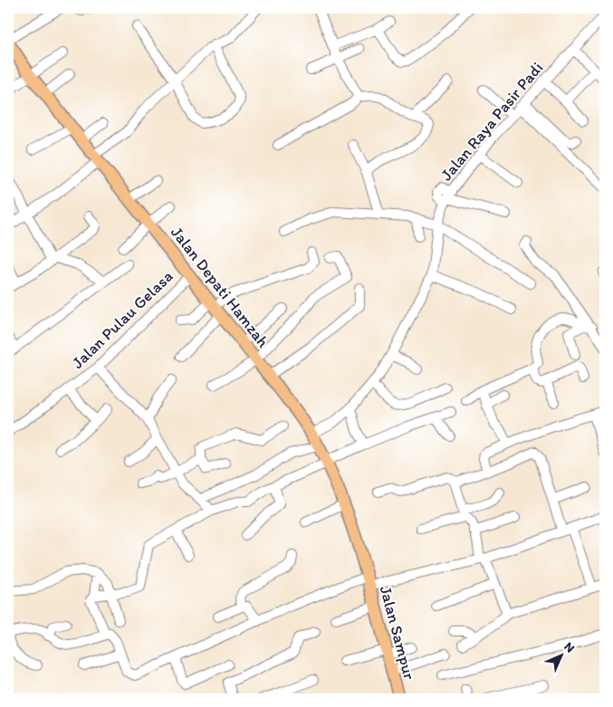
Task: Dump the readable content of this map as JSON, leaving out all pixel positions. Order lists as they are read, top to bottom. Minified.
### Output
{"streets":{"main road":["Jalan Depati Hamzah","Jalan Sampur"],"street":["Jalan Raya Pasir Padi","Jalan Pulau Gelasa"]},"crossings":[["Jalan Raya Pasir Padi","Jalan Depati Hamzah"],["Jalan Depati Hamzah","Jalan Pulau Gelasa"],["Jalan Depati Hamzah","Jalan Sampur"]],"north":"top right"}
